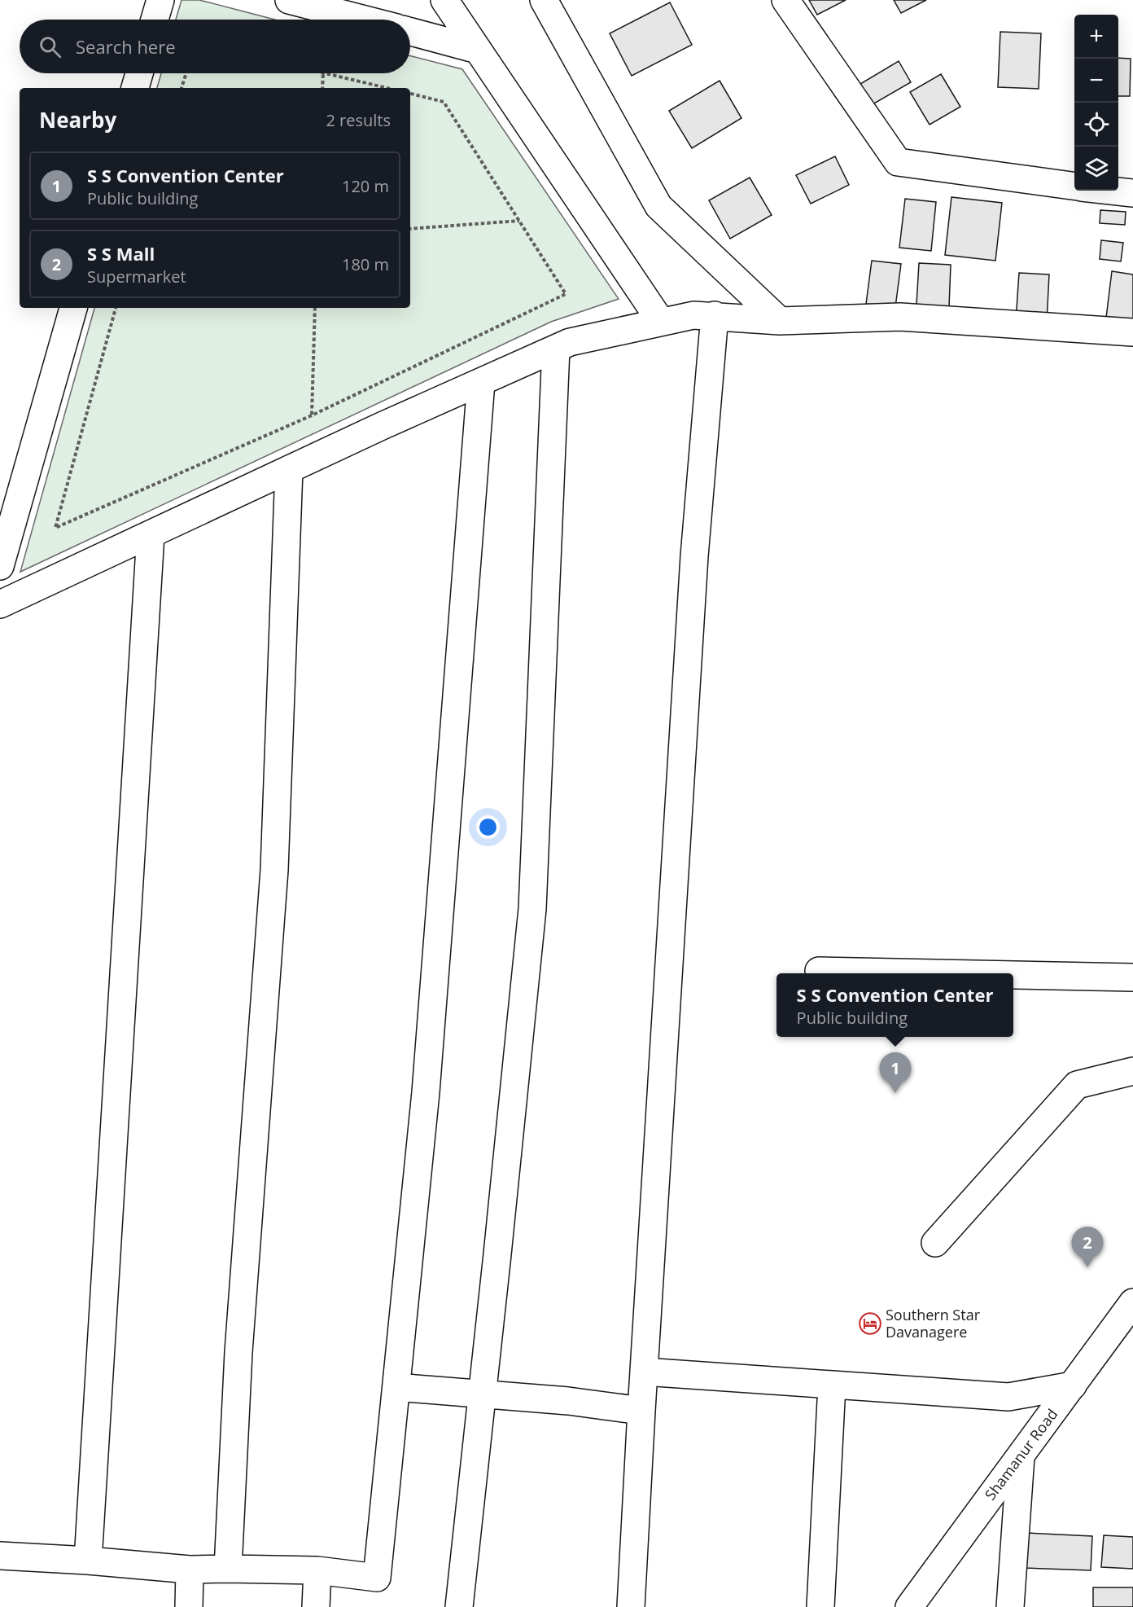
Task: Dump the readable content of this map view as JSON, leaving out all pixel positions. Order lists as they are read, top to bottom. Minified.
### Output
{"streets":{"street":["Shamanur Road"]},"places":{"hotel":["Southern Star Davanagere"]},"page":{"map_buttons":["+","−"],"search":"Search here","heading":["Nearby","2 results"],"list":[{"mark":"1","name":"S S Convention Center","note":"Public building","value":"120 m"},{"mark":"2","name":"S S Mall","note":"Supermarket","value":"180 m"}],"popup":["S S Convention Center","Public building"],"pins":["1","2"]}}
